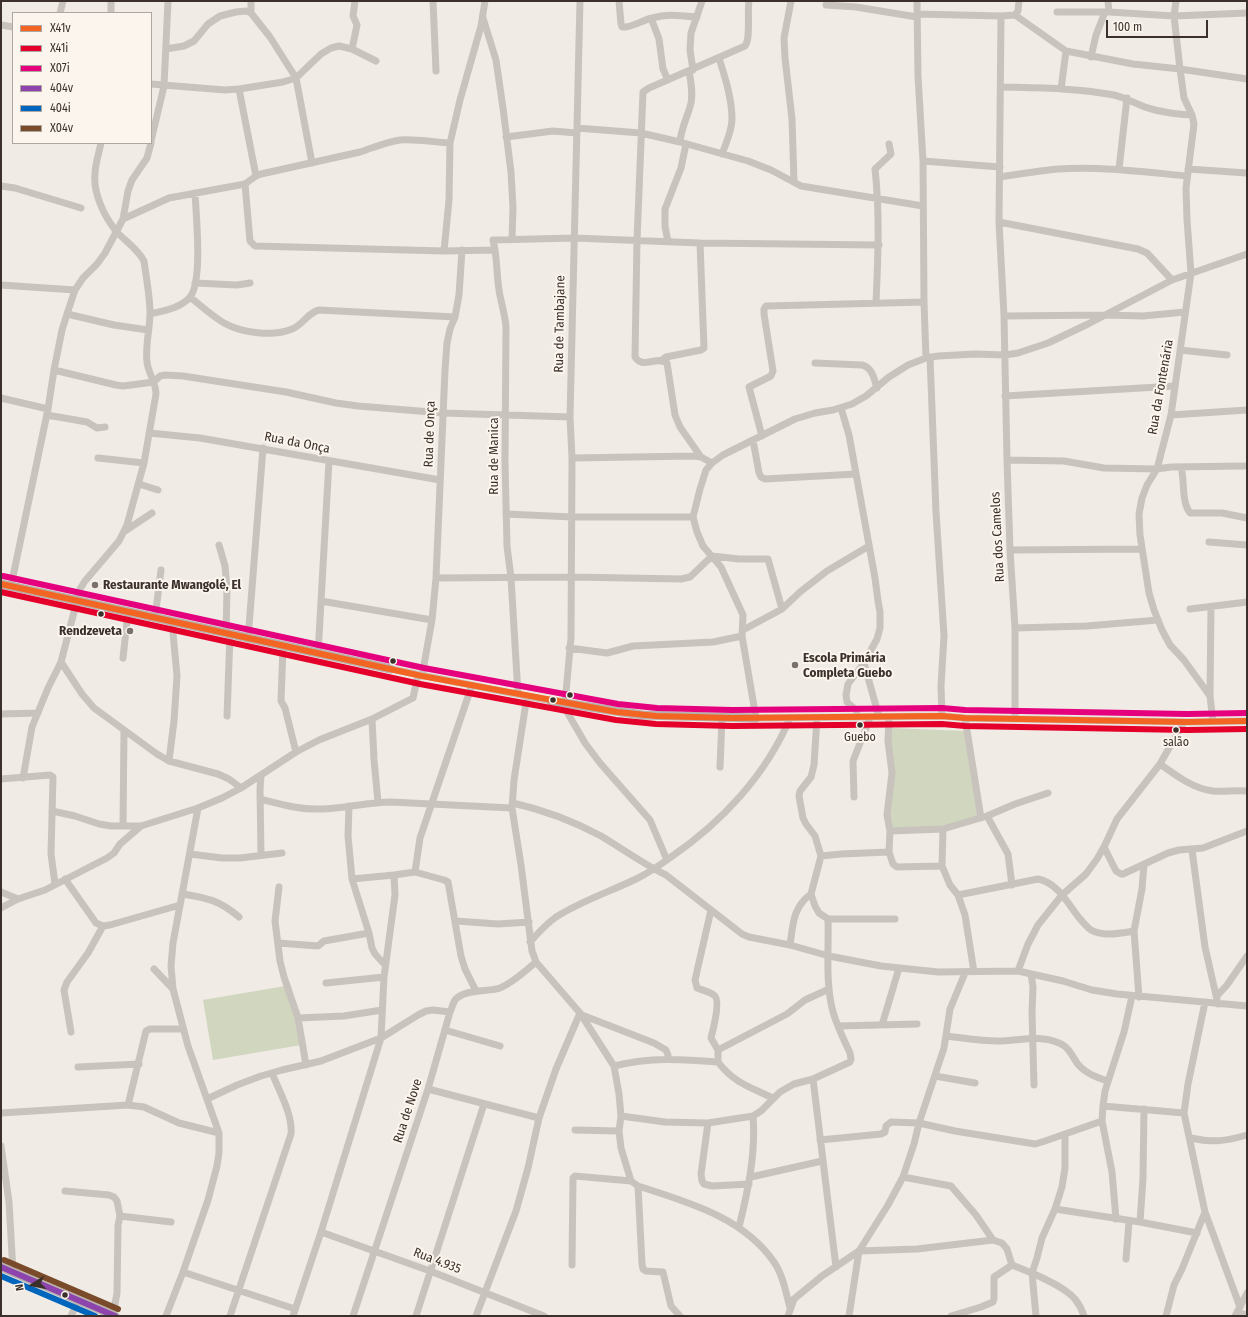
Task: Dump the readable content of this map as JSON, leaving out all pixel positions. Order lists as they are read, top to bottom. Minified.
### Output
{"streets":{"street":["Rua de Tambajane","Rua da Fontenária","Rua de Onça","Rua da Onça","Rua de Manica","Rua dos Camelos","Rua de Nove","Rua 4.935"]},"crossings":[["Rua de Onça","Rua da Onça"],["Rua de Nove","Rua 4.935"]],"places":["Restaurante Mwangolé, El","Rendzeveta","Escola Primária Completa Guebo","Guebo","salão"],"lines":["transit line X07i","transit line X41v","transit line X41i","transit line X04v","transit line 404v","transit line 404i"],"legend":["X41v","X41i","X07i","404v","404i","X04v"],"scale_bar":"100 m","north":"left"}
